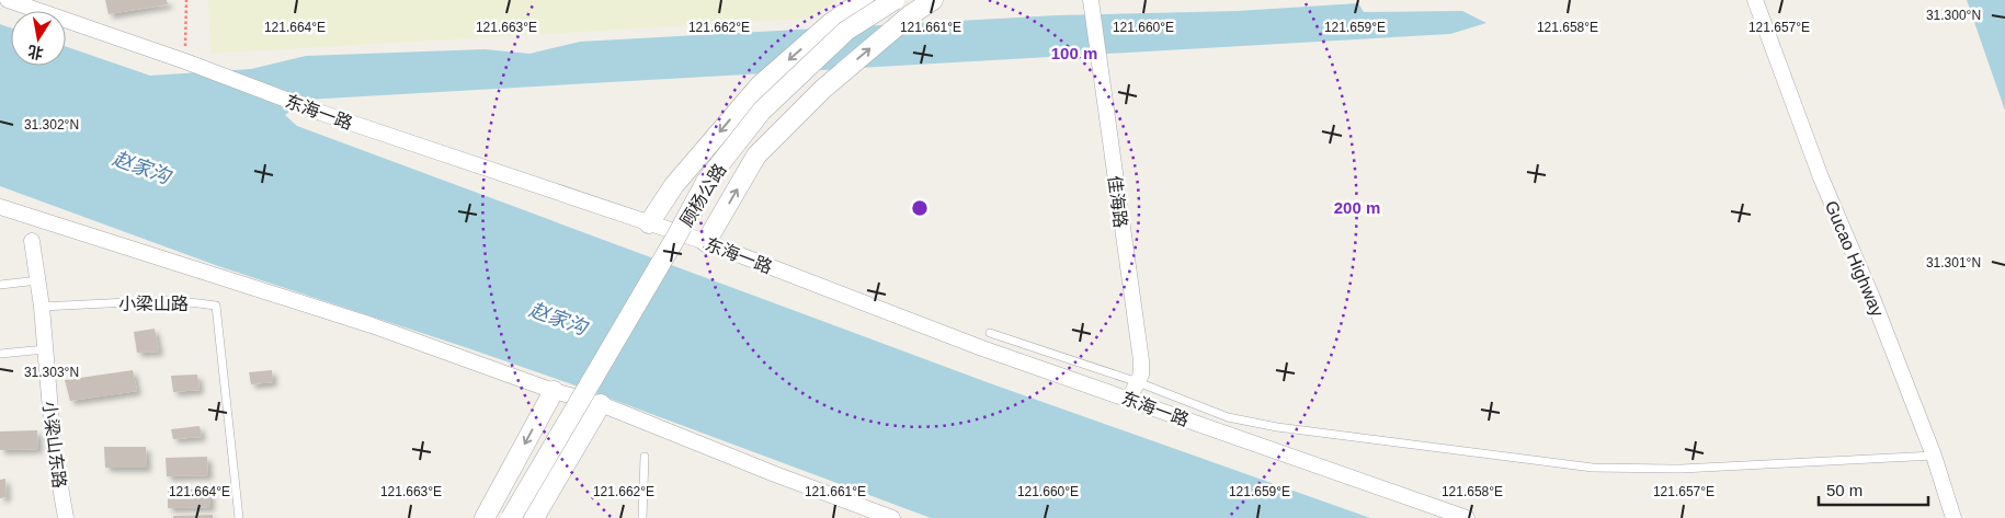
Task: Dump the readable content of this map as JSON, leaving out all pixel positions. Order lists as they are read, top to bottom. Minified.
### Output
{"streets":{"street":["东海一路","顾杨公路","佳海路","Gucao Highway","小梁山东路"],"lane":["小梁山路"]},"crossings":[["东海一路","佳海路"],["小梁山路","小梁山东路"]],"water":["赵家沟"],"scale_bar":"50 m","north":"bottom","coordinates":["31.300°N","121.664°E","121.663°E","121.662°E","121.661°E","121.660°E","121.658°E","121.657°E","121.659°E","31.302°N","31.301°N","31.303°N"],"rings":["100 m","200 m"]}
